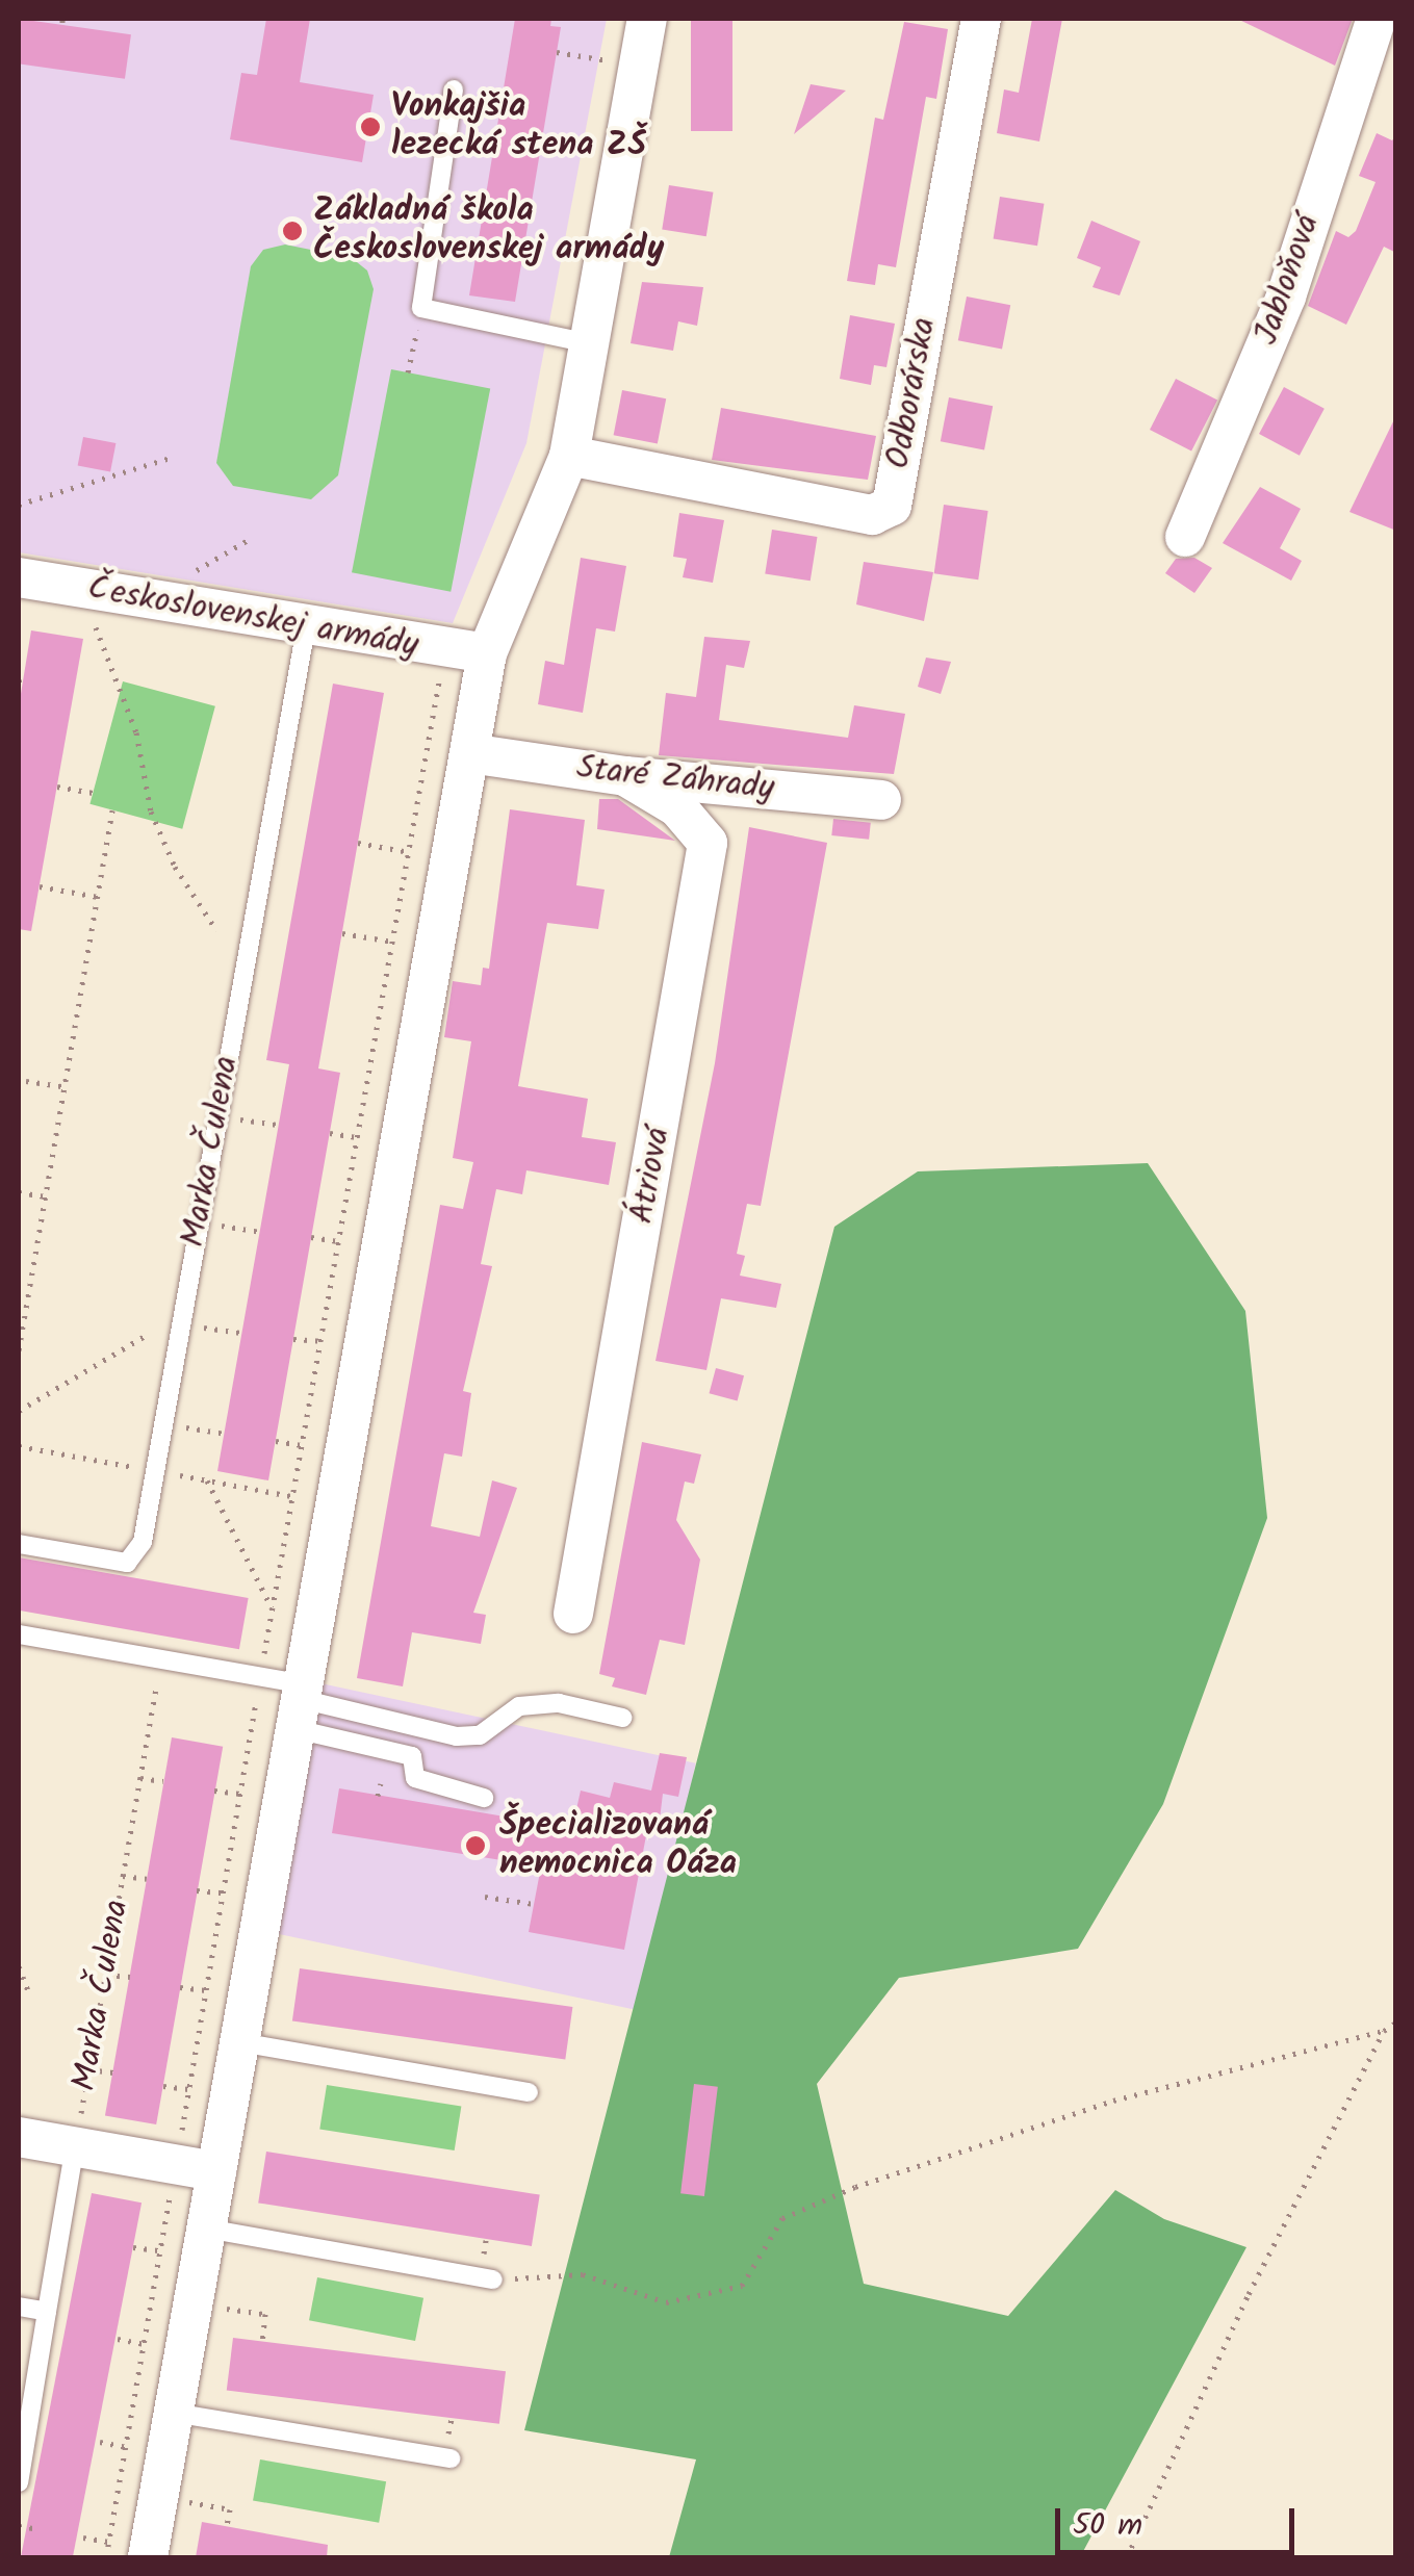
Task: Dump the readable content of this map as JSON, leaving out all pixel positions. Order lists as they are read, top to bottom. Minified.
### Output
{"streets":{"street":["Jabloňová","Odborárska","Československej armády","Staré Záhrady","Átriová"],"lane":["Marka Čulena"]},"crossings":[["Československej armády","Marka Čulena"],["Staré Záhrady","Átriová"]],"places":["Vonkajšia lezecká stena ZŠ","Základná škola Československej armády","Špecializovaná nemocnica Oáza"],"scale_bar":"50 m"}
